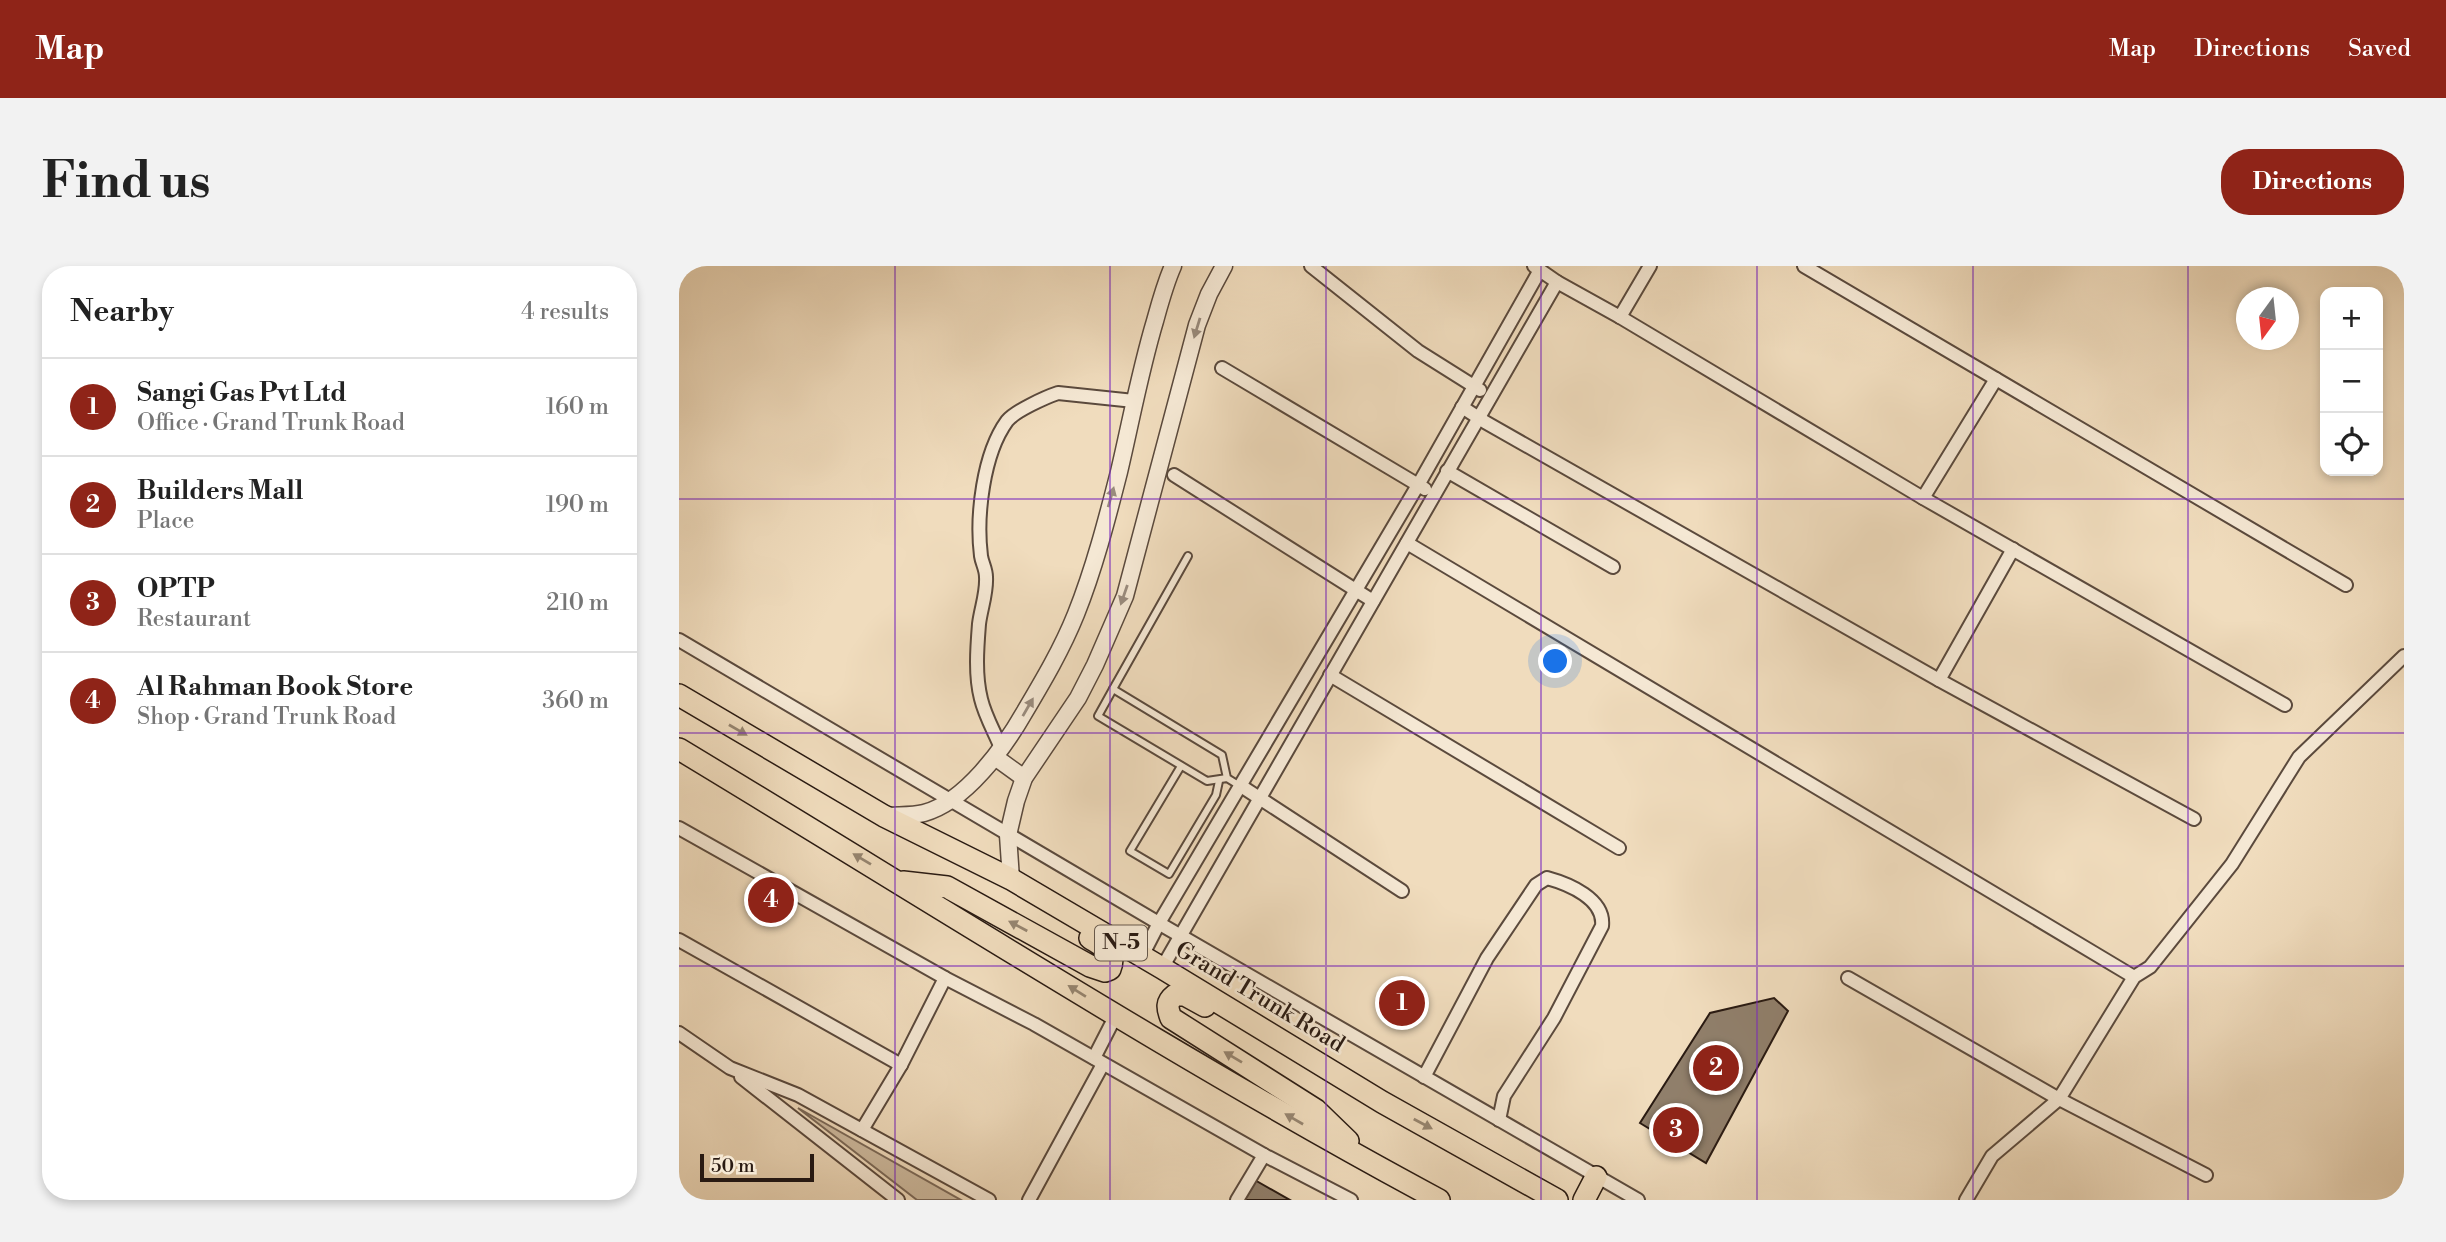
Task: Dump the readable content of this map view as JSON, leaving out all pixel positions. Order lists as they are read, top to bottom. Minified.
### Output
{"streets":{"highway":["N-5","Grand Trunk Road"]},"scale_bar":"50 m","north":"bottom","page":{"header":"Map","nav":["Map","Directions","Saved"],"buttons":"Directions","title":"Find us","heading":["Nearby","4 results"],"map_buttons":["+","−"],"list":[{"mark":"1","name":"Sangi Gas Pvt Ltd","note":"Office · Grand Trunk Road","value":"160 m"},{"mark":"2","name":"Builders Mall","note":"Place","value":"190 m"},{"mark":"3","name":"OPTP","note":"Restaurant","value":"210 m"},{"mark":"4","name":"Al Rahman Book Store","note":"Shop · Grand Trunk Road","value":"360 m"}],"pins":["4","1","2","3"],"scale":"50 m"}}
